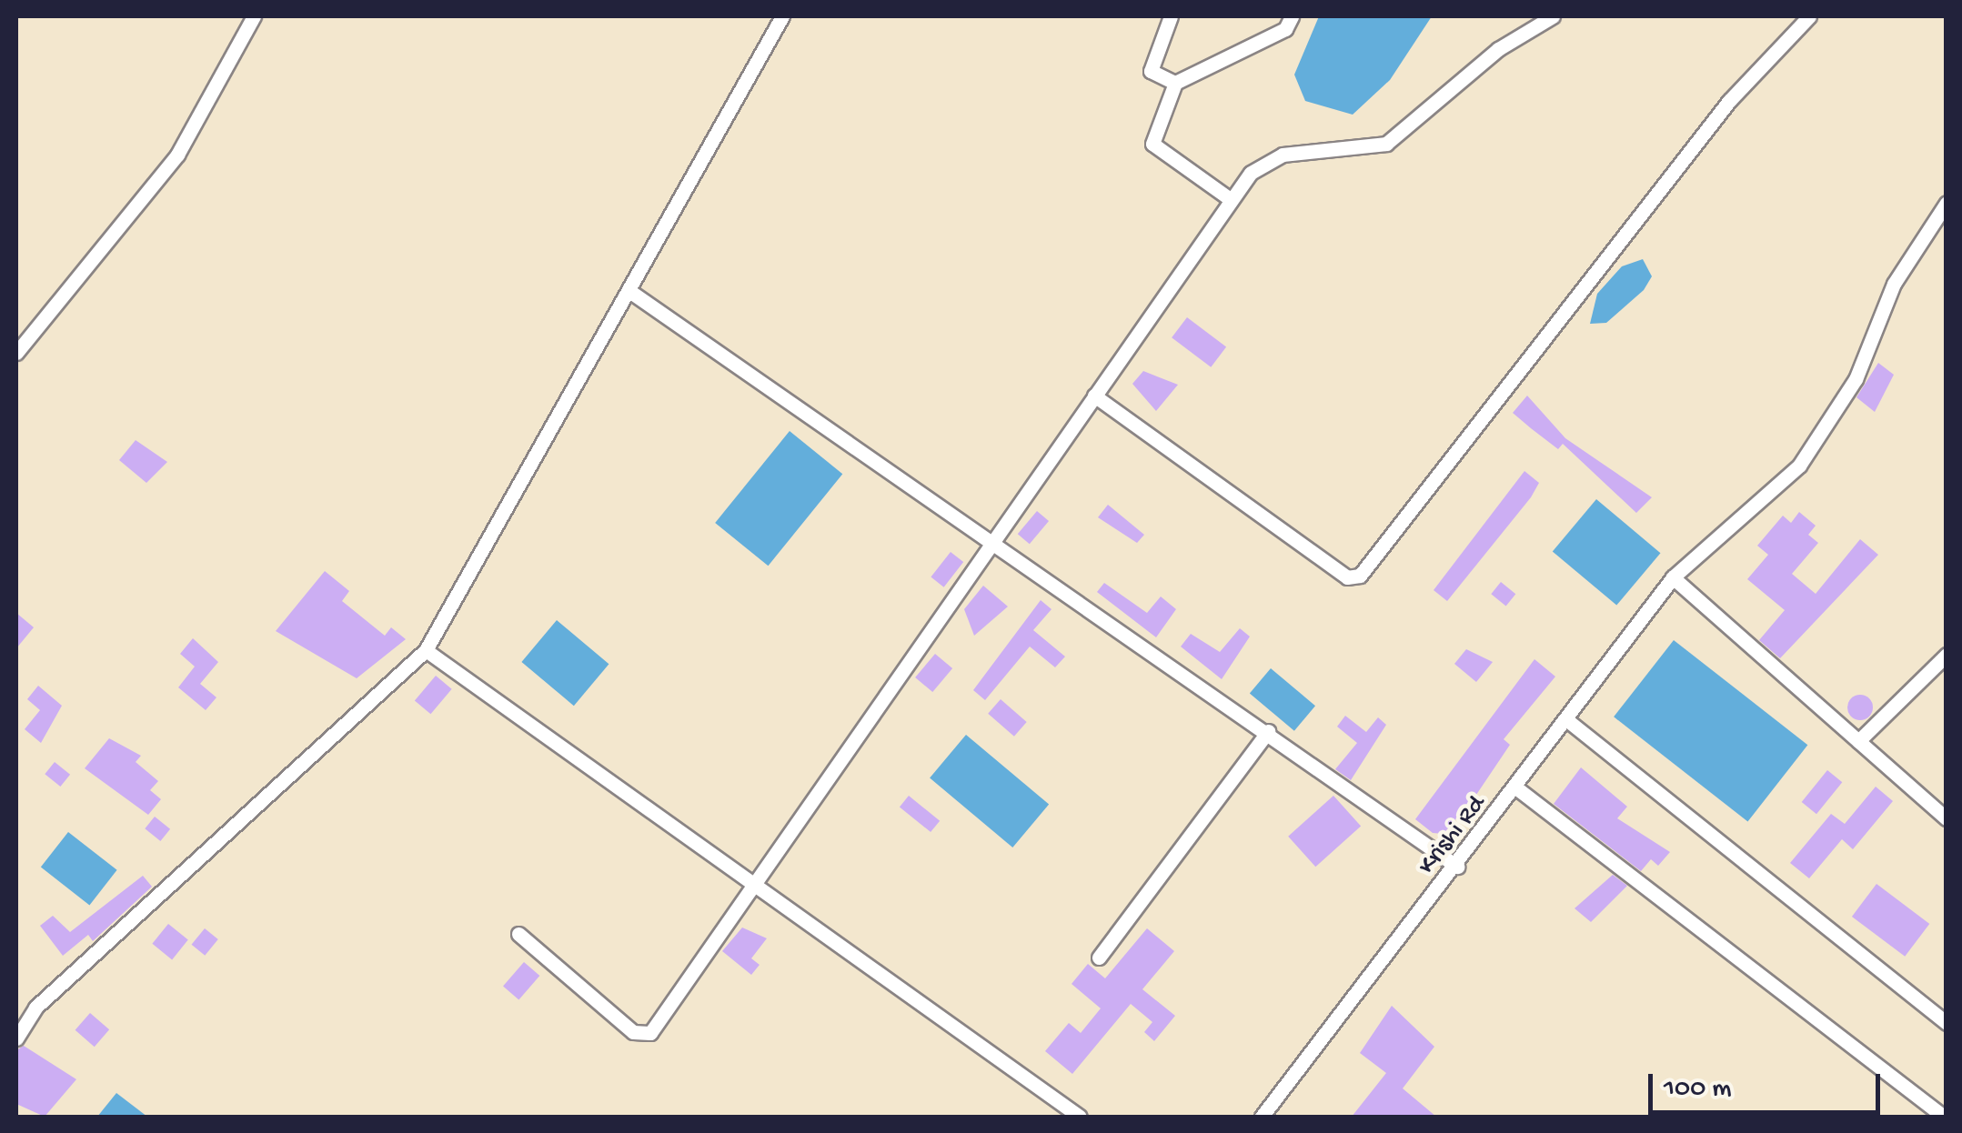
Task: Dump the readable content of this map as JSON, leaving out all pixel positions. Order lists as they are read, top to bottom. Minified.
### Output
{"streets":{"street":["Krishi Rd"]},"scale_bar":"100 m"}
